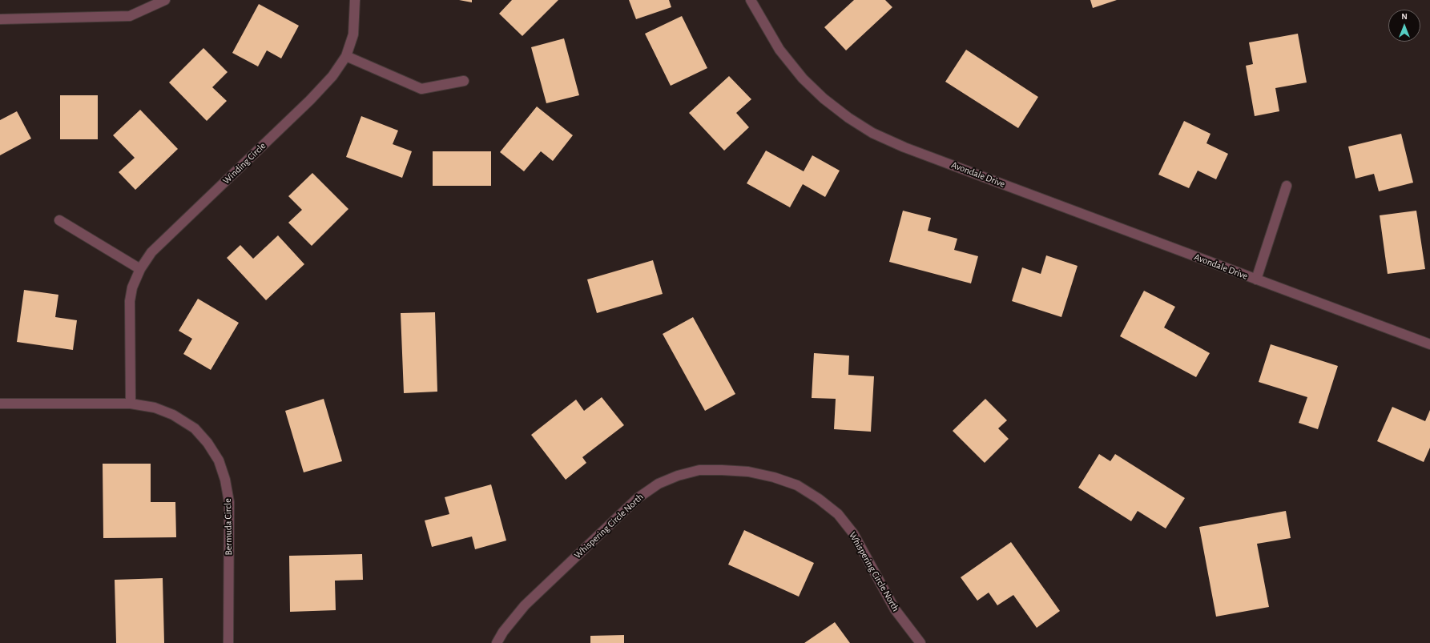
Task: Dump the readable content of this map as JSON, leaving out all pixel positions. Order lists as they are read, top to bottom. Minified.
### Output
{"streets":{"street":["Winding Circle","Avondale Drive","Whispering Circle North","Bermuda Circle"]},"crossings":[["Winding Circle","Bermuda Circle"]],"north":"top"}
